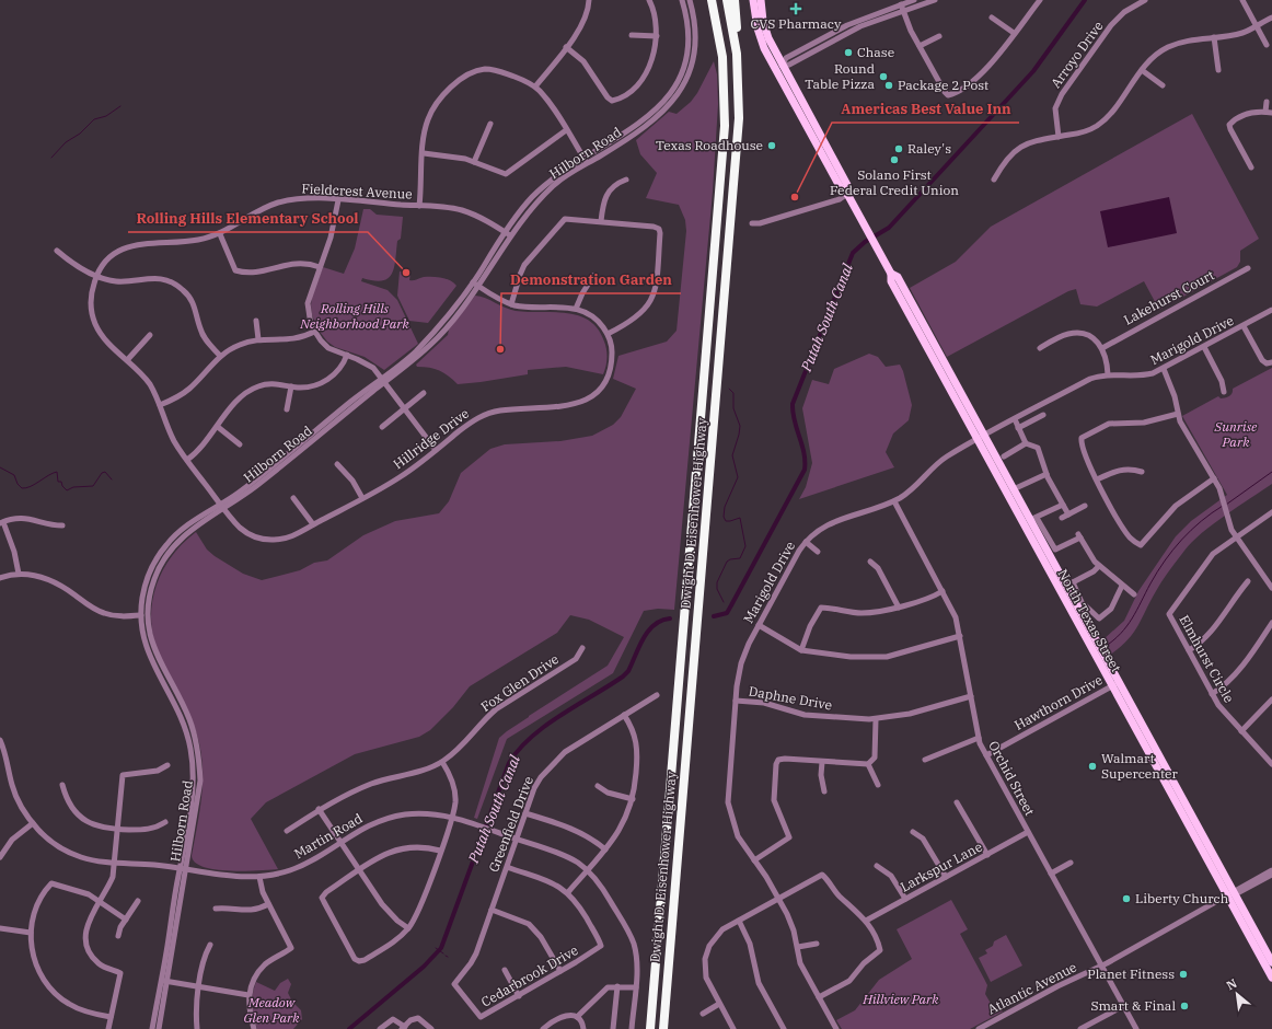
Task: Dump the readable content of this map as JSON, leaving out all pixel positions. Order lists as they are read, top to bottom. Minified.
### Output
{"streets":{"highway":["Dwight D. Eisenhower Highway"],"main road":["North Texas Street"],"street":["Arroyo Drive","Hilborn Road","Fieldcrest Avenue","Lakehurst Court","Marigold Drive","Hillridge Drive","Elmhurst Circle","Fox Glen Drive","Daphne Drive","Hawthorn Drive","Orchid Street","Greenfield Drive","Martin Road","Larkspur Lane","Cedarbrook Drive","Atlantic Avenue"]},"crossings":[["Hilborn Road","Fieldcrest Avenue"],["Hilborn Road","Hillridge Drive"],["Hilborn Road","Martin Road"],["Fieldcrest Avenue","Hillridge Drive"],["Marigold Drive","North Texas Street"],["Marigold Drive","Daphne Drive"],["Marigold Drive","Orchid Street"],["North Texas Street","Hawthorn Drive"],["North Texas Street","Atlantic Avenue"],["Daphne Drive","Orchid Street"],["Hawthorn Drive","Orchid Street"],["Orchid Street","Larkspur Lane"],["Orchid Street","Atlantic Avenue"],["Greenfield Drive","Martin Road"],["Greenfield Drive","Cedarbrook Drive"]],"water":["Putah South Canal"],"parks":["Rolling Hills Neighborhood Park","Sunrise Park","Hillview Park","Meadow Glen Park"],"places":{"health":["CVS Pharmacy"],"other":["Chase","Round Table Pizza","Package 2 Post","Texas Roadhouse","Raley's","Solano First Federal Credit Union","Americas Best Value Inn","Rolling Hills Elementary School","Demonstration Garden","Walmart Supercenter","Liberty Church","Planet Fitness","Smart & Final"]},"north":"top left"}
